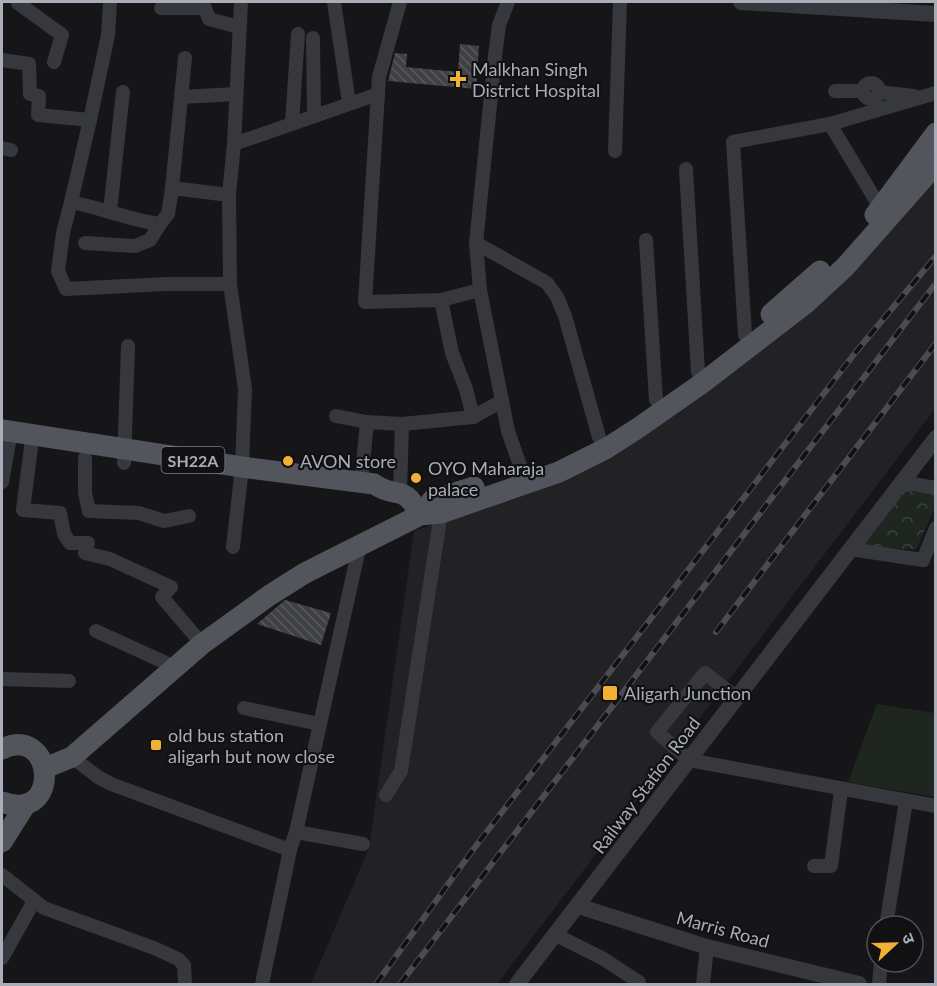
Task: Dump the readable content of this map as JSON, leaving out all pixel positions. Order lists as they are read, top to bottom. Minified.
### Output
{"streets":{"main road":["SH22A"],"street":["Railway Station Road","Marris Road"]},"crossings":[["Railway Station Road","Marris Road"]],"places":{"health":["Malkhan Singh District Hospital"],"other":["AVON store","OYO Maharaja palace"],"transit":["Aligarh Junction","old bus station aligarh but now close"]},"north":"right"}
